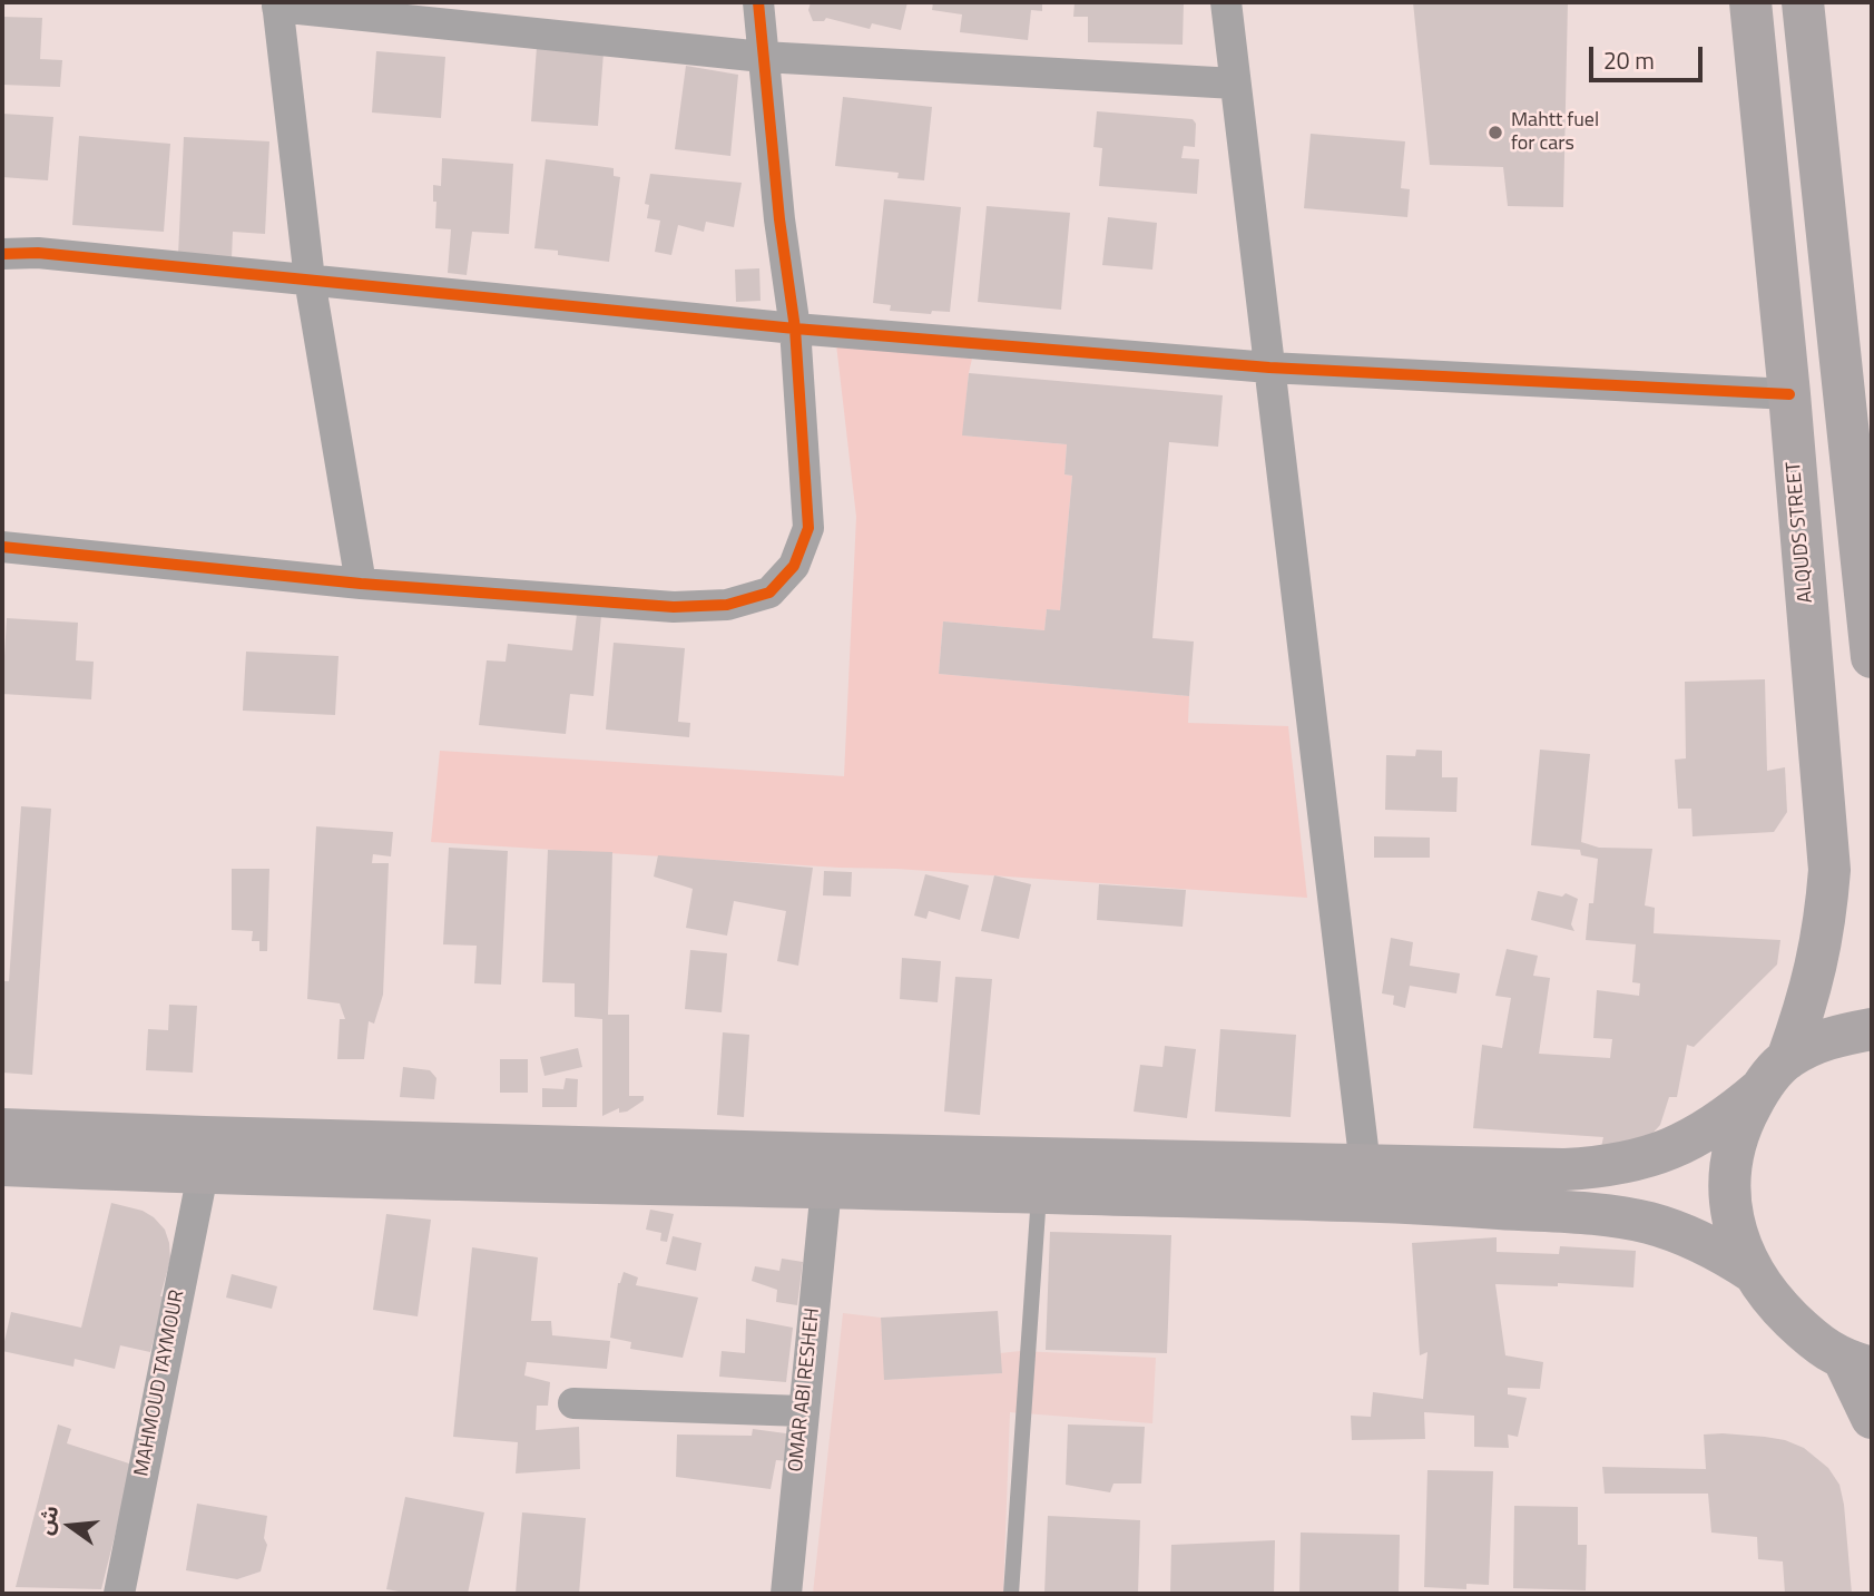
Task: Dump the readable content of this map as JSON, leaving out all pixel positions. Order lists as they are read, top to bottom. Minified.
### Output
{"streets":{"main road":["ALQUDS STREET"],"street":["MAHMOUD TAYMOUR","OMAR ABI RESHEH"]},"places":["Mahtt fuel for cars"],"scale_bar":"20 m","north":"left"}
